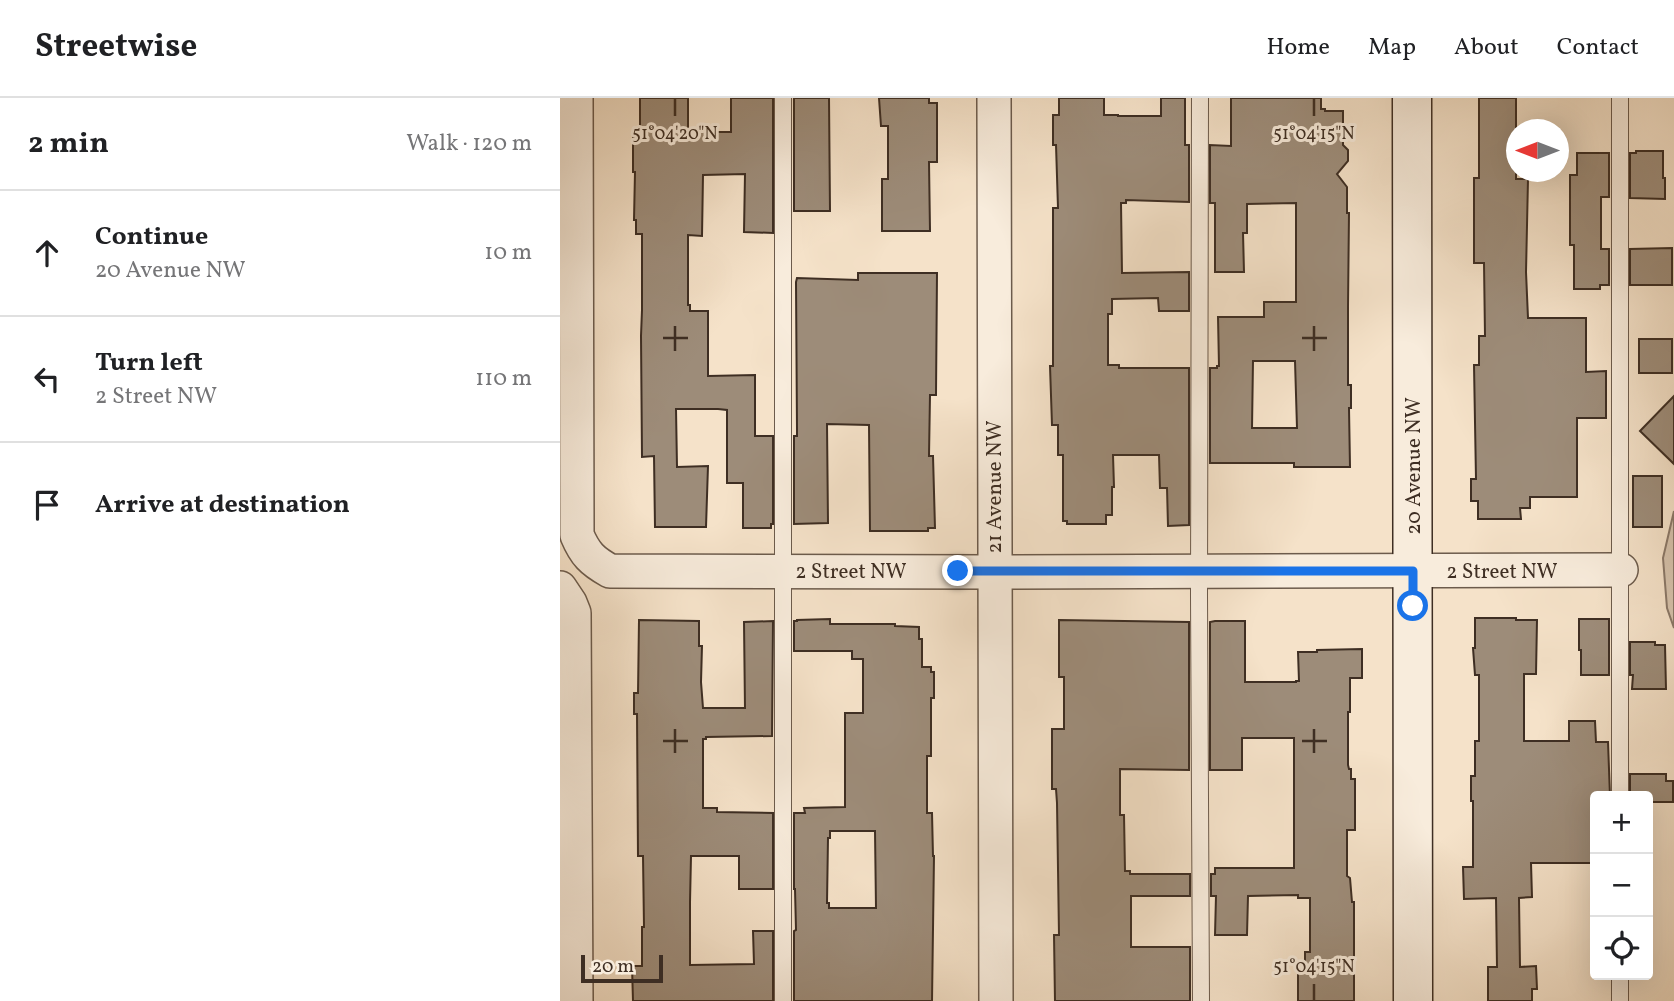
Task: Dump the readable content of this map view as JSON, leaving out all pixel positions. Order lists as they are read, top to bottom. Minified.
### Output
{"streets":{"street":["20 Avenue NW","21 Avenue NW","2 Street NW"]},"crossings":[["20 Avenue NW","2 Street NW"],["21 Avenue NW","2 Street NW"]],"scale_bar":"20 m","north":"left","page":{"header":"Streetwise","nav":["Home","Map","About","Contact"],"heading":["2 min","Walk · 120 m"],"list":[["Continue","20 Avenue NW","10 m"],["Turn left","2 Street NW","110 m"],"Arrive at destination"],"map_buttons":["+","−"],"scale":"20 m"},"coordinates":["51°04'20\"N","51°04'15\"N"]}
